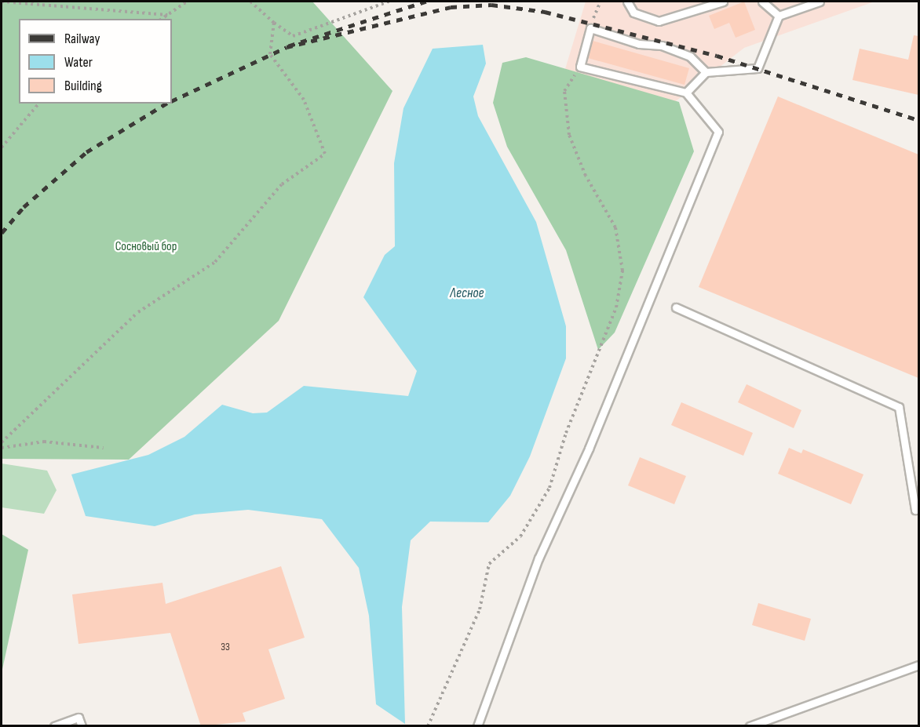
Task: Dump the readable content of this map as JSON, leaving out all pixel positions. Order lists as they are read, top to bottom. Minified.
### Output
{"water":["Лесное"],"parks":["Сосновый бор"],"house_numbers":["33"],"legend":["Railway","Water","Building"]}
